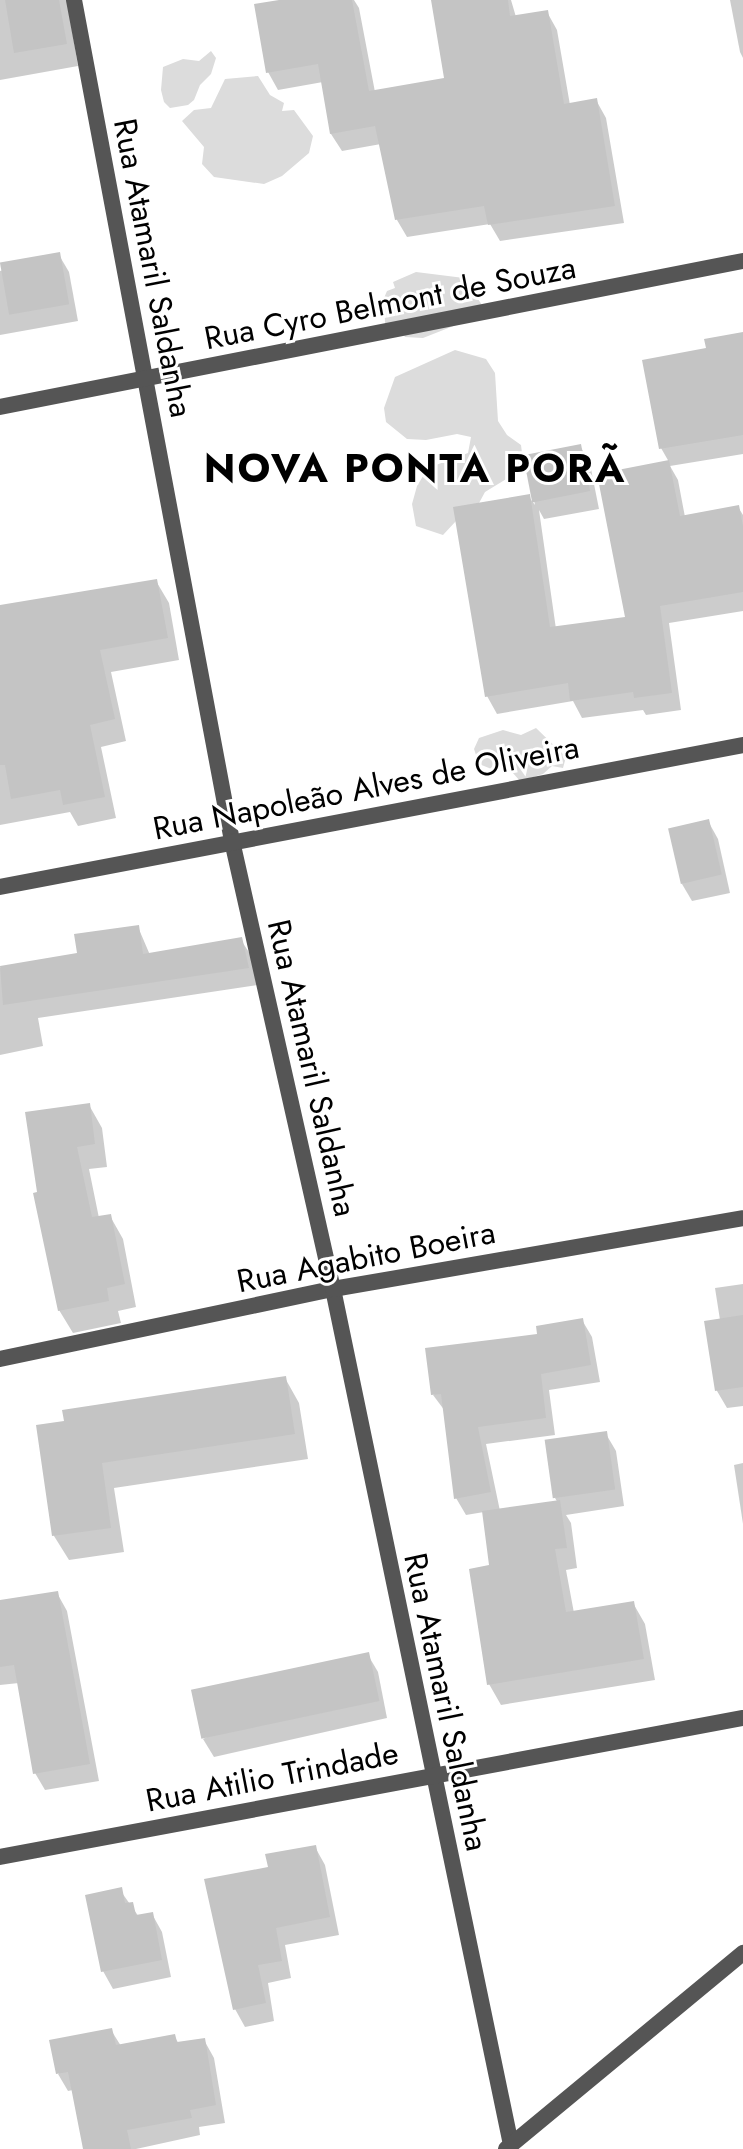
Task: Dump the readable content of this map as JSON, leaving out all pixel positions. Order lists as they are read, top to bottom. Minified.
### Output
{"streets":{"street":["Rua Atamaril Saldanha","Rua Cyro Belmont de Souza","Rua Napoleão Alves de Oliveira","Rua Agabito Boeira","Rua Atilio Trindade"]},"crossings":[["Rua Atamaril Saldanha","Rua Cyro Belmont de Souza"],["Rua Atamaril Saldanha","Rua Napoleão Alves de Oliveira"],["Rua Atamaril Saldanha","Rua Agabito Boeira"],["Rua Atamaril Saldanha","Rua Atilio Trindade"]],"districts":["NOVA PONTA PORÃ"]}
